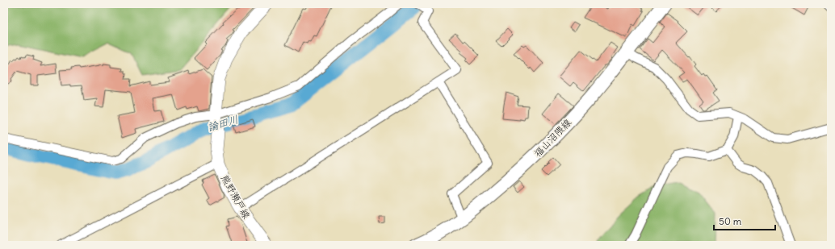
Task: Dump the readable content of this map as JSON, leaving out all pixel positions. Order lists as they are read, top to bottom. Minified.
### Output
{"streets":{"main road":["福山沼隈線","熊野瀬戸線"]},"water":["論田川"],"scale_bar":"50 m"}
